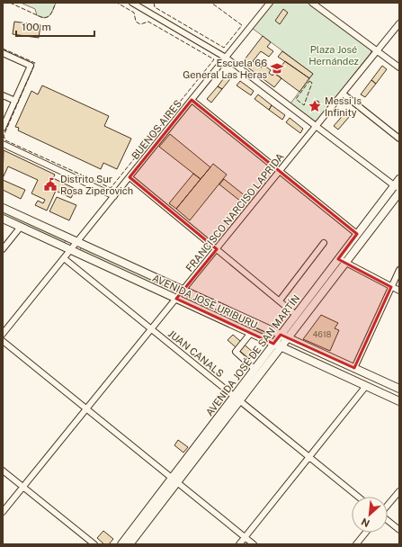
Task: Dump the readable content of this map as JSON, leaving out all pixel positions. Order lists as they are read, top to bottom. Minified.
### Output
{"streets":{"main road":["AVENIDA JOSÉ URIBURU","AVENIDA JOSÉ DE SAN MARTÍN"],"street":["BUENOS AIRES","FRANCISCO NARCISO LAPRIDA","JUAN CANALS"]},"crossings":[["BUENOS AIRES","AVENIDA JOSÉ URIBURU"],["BUENOS AIRES","JUAN CANALS"],["FRANCISCO NARCISO LAPRIDA","AVENIDA JOSÉ URIBURU"],["FRANCISCO NARCISO LAPRIDA","JUAN CANALS"],["AVENIDA JOSÉ URIBURU","AVENIDA JOSÉ DE SAN MARTÍN"],["JUAN CANALS","AVENIDA JOSÉ DE SAN MARTÍN"]],"parks":["Plaza José Hernández"],"places":{"school or university":["Escuela 66 General Las Heras"],"place":["Messi Is Infinity"],"public building":["Distrito Sur Rosa Ziperovich"]},"house_numbers":["4618"],"scale_bar":"100 m","north":"bottom left"}
